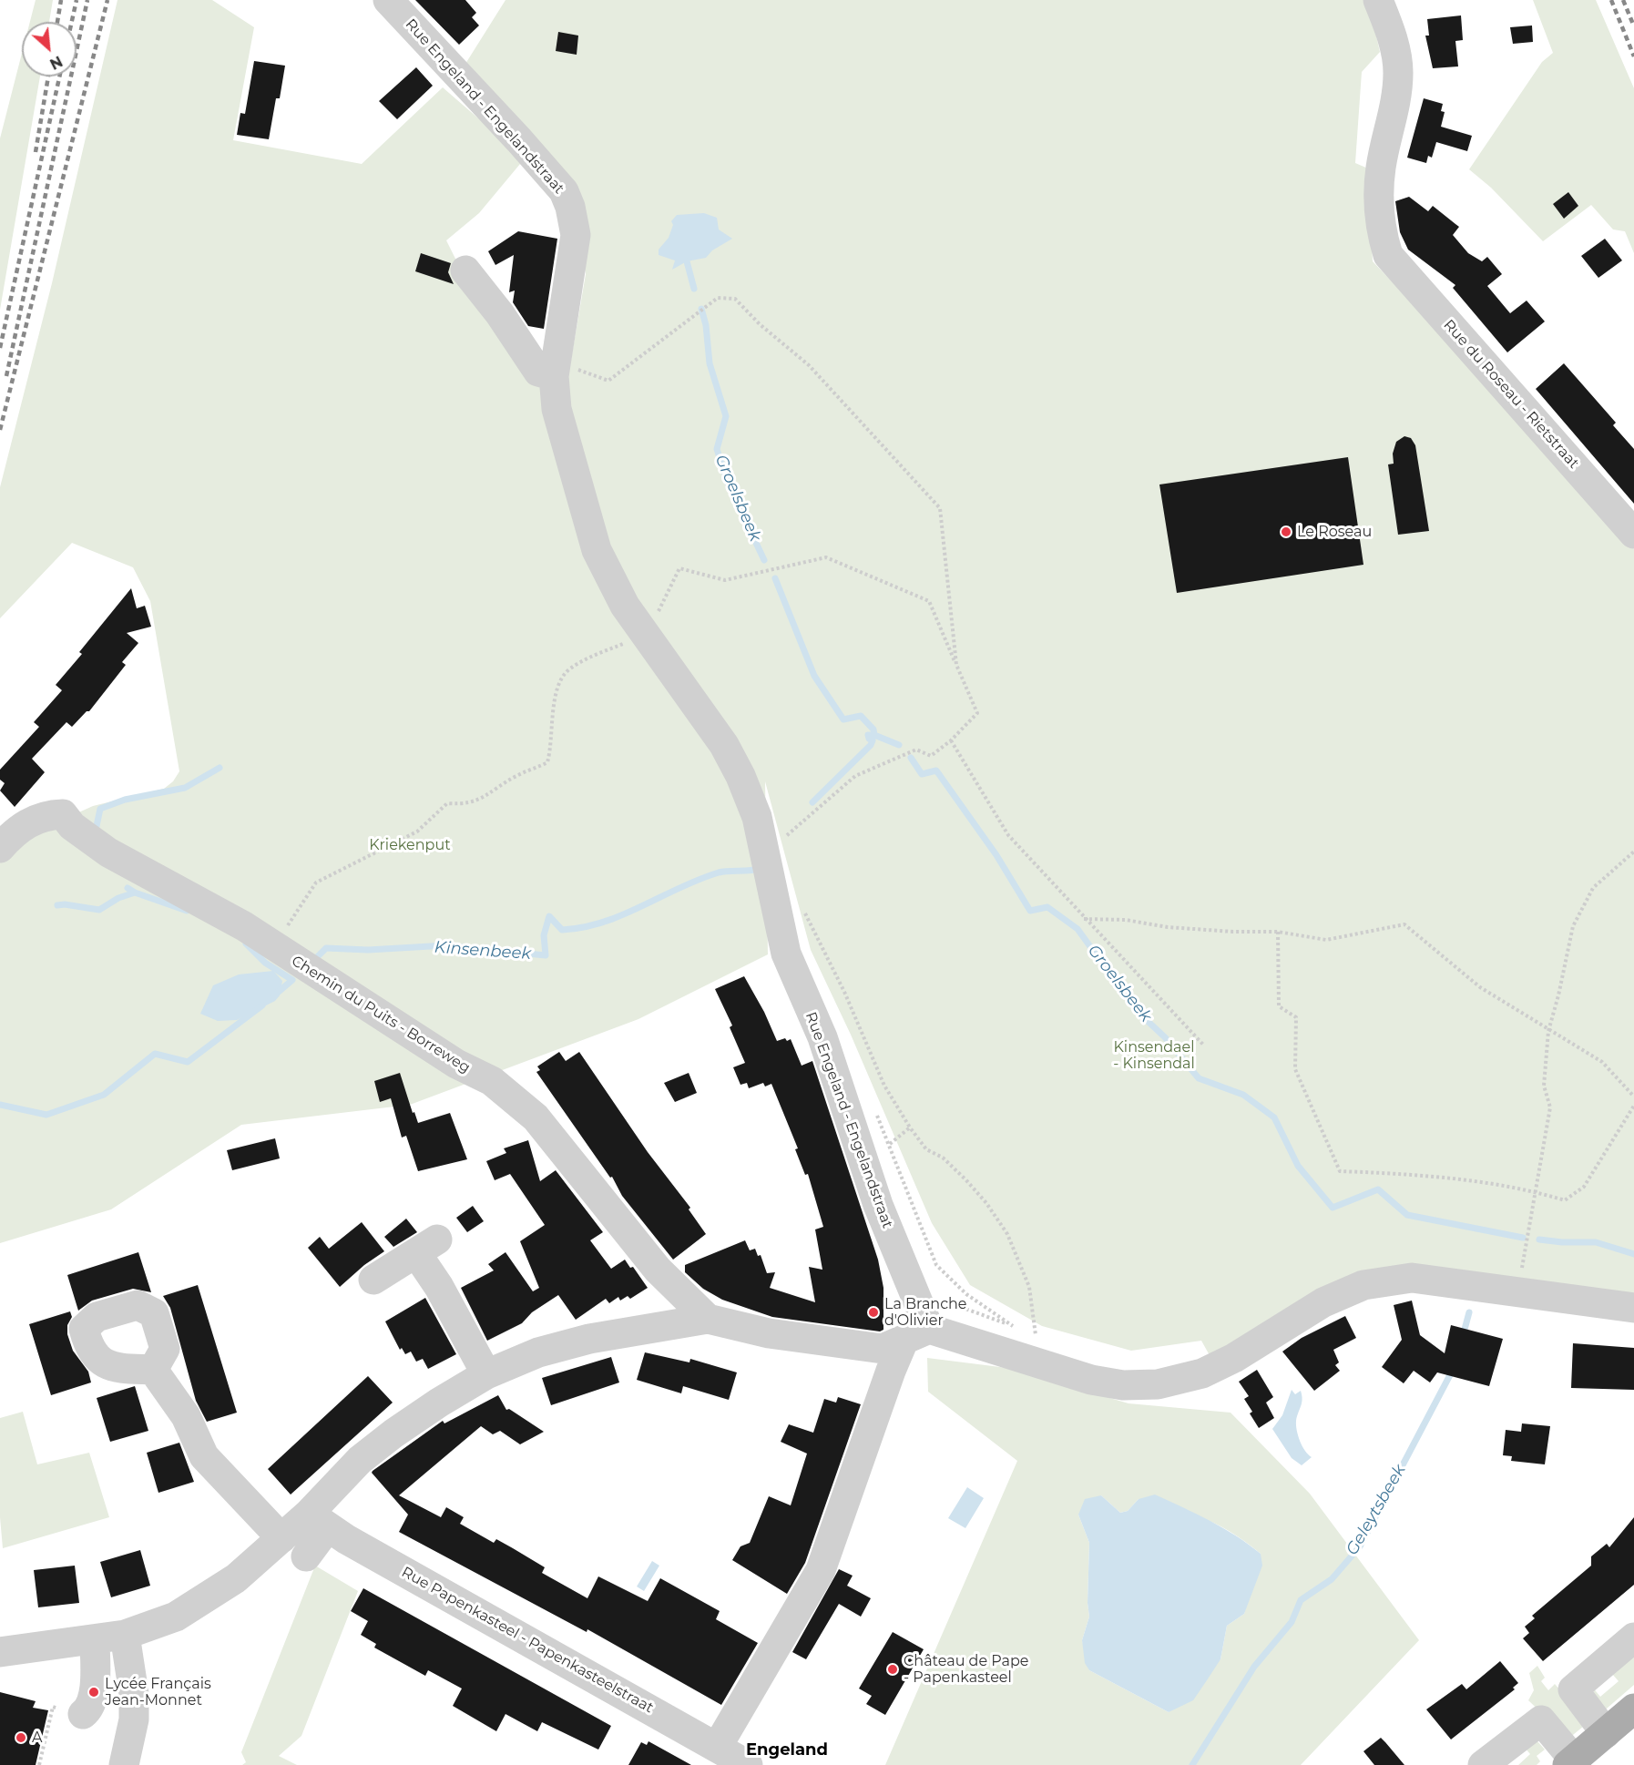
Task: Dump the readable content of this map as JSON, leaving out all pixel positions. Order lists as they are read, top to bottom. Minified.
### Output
{"streets":{"street":["Rue Engeland - Engelandstraat","Rue du Roseau - Rietstraat","Chemin du Puits - Borreweg","Rue Papenkasteel - Papenkasteelstraat"]},"districts":["Engeland"],"water":["Groelsbeek","Kinsenbeek","Geleytsbeek"],"parks":["Kriekenput","Kinsendael - Kinsendal"],"places":["Le Roseau","La Branche d'Olivier","Château de Pape - Papenkasteel","Lycée Français Jean-Monnet","A"],"north":"bottom right"}
